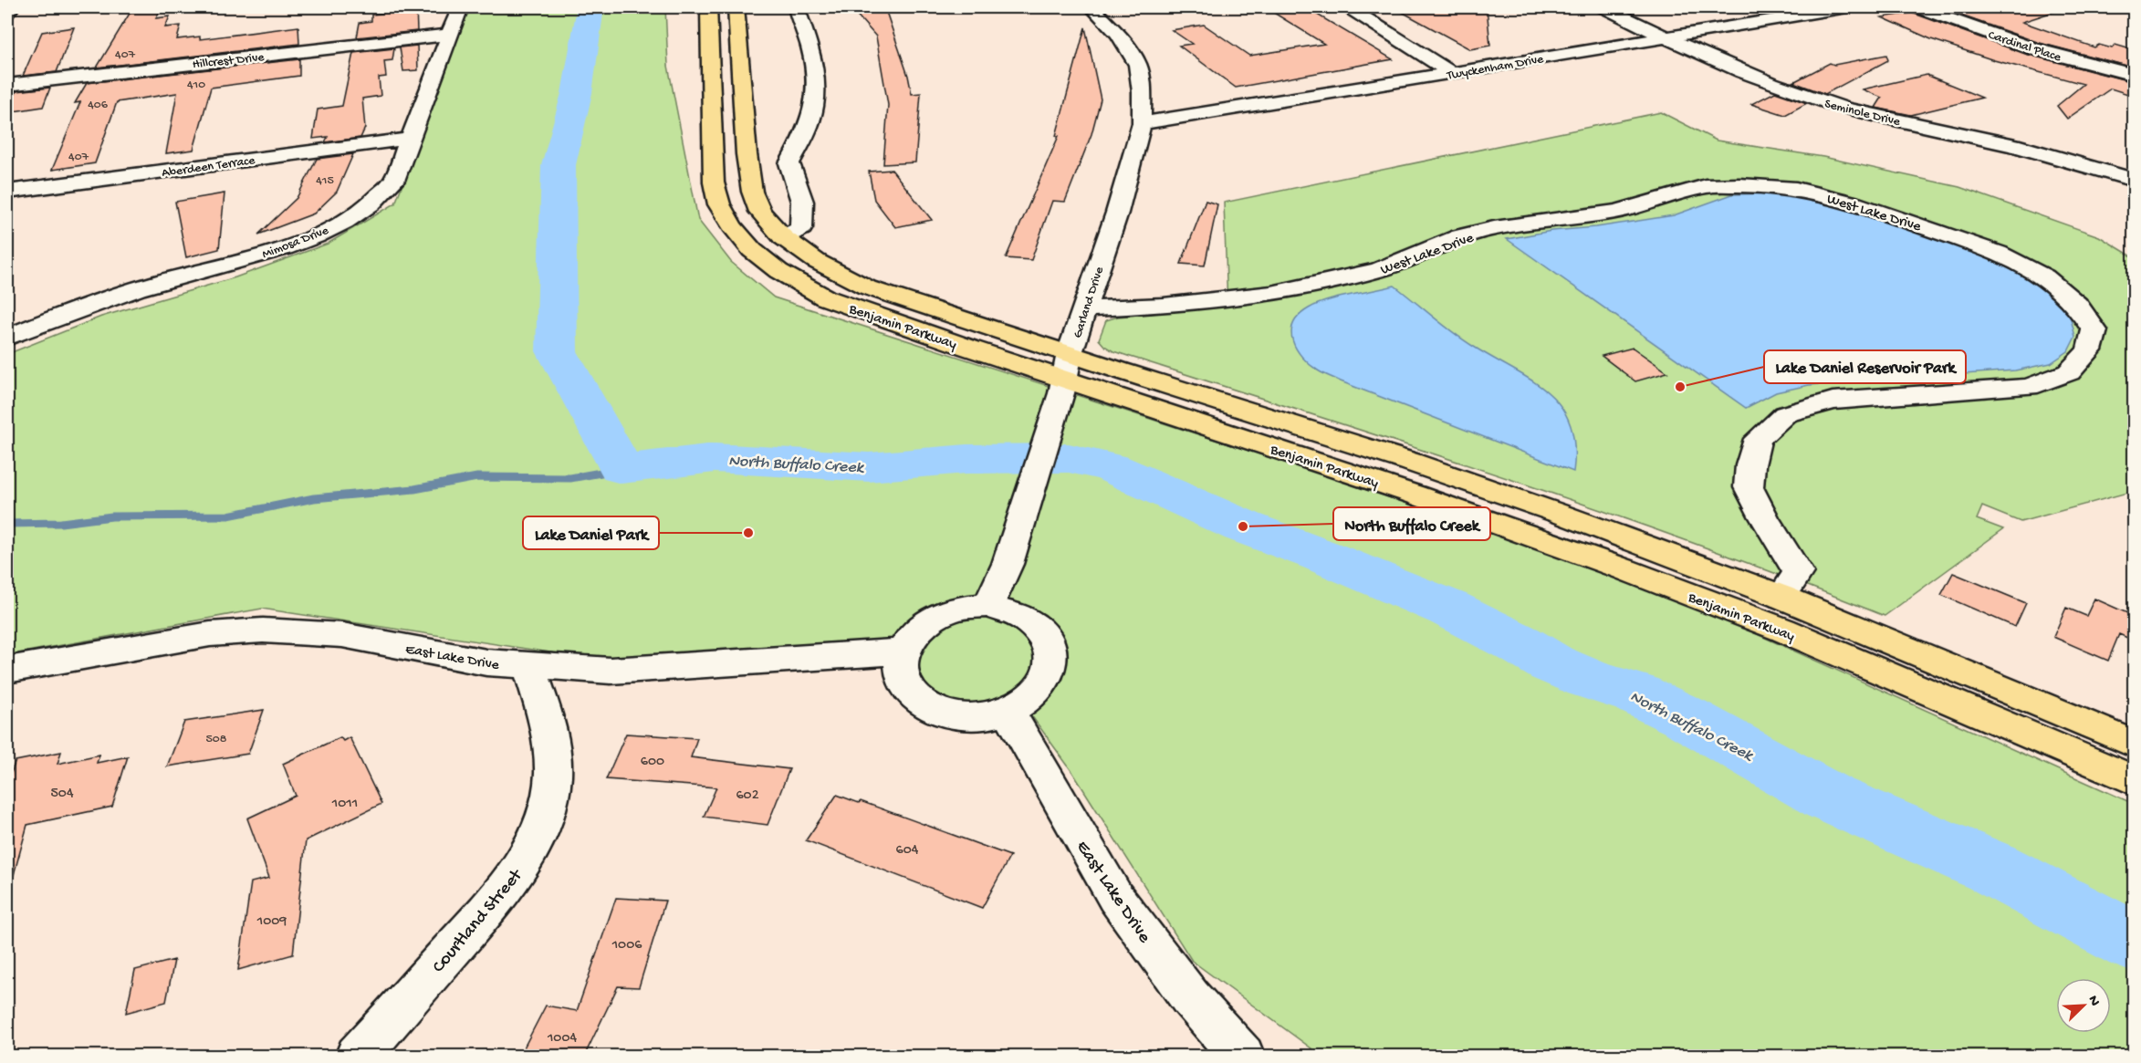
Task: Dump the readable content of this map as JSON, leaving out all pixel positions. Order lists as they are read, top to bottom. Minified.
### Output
{"streets":{"main road":["Benjamin Parkway"],"street":["Cardinal Place","Hillcrest Drive","Twyckenham Drive","Seminole Drive","Aberdeen Terrace","West Lake Drive","Mimosa Drive","Garland Drive","East Lake Drive","Courtland Street"]},"crossings":[["Hillcrest Drive","Mimosa Drive"],["Twyckenham Drive","Seminole Drive"],["Twyckenham Drive","Garland Drive"],["Aberdeen Terrace","Mimosa Drive"],["West Lake Drive","Garland Drive"],["West Lake Drive","Benjamin Parkway"],["Garland Drive","Benjamin Parkway"],["Garland Drive","East Lake Drive"],["East Lake Drive","Courtland Street"]],"water":["North Buffalo Creek"],"places":["Lake Daniel Reservoir Park","North Buffalo Creek","Lake Daniel Park"],"house_numbers":["407","410","406","407","415","508","600","504","602","1011","604","1009","1006","1004"],"north":"top right"}
